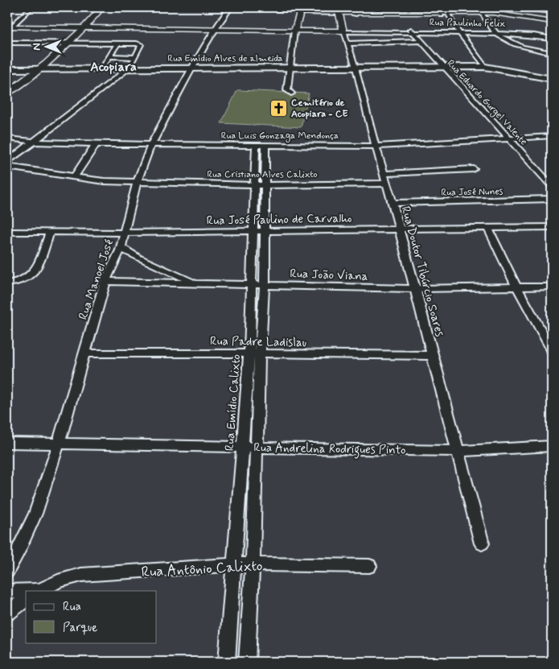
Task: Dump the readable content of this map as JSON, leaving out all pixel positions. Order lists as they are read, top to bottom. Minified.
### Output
{"streets":{"main road":["Rua Paulinho Felix","Rua Doutor Tibúrcio Soares"],"street":["Rua Emídio Alves de almeida","Rua Eduardo Gurgel Valente","Rua Luis Gonzaga Mendonça","Rua Cristiano Alves Calixto","Rua José Nunes","Rua José Paulino de Carvalho","Rua João Viana","Rua Manoel José","Rua Padre Ladislau","Rua Emídio Calixto","Rua Andrelina Rodrigues Pinto","Rua Antônio Calixto"]},"crossings":[["Rua Paulinho Felix","Rua Eduardo Gurgel Valente"],["Rua Paulinho Felix","Rua Doutor Tibúrcio Soares"],["Rua Paulinho Felix","Rua Manoel José"],["Rua Emídio Alves de almeida","Rua Eduardo Gurgel Valente"],["Rua Emídio Alves de almeida","Rua Doutor Tibúrcio Soares"],["Rua Emídio Alves de almeida","Rua Manoel José"],["Rua Eduardo Gurgel Valente","Rua Luis Gonzaga Mendonça"],["Rua Luis Gonzaga Mendonça","Rua Doutor Tibúrcio Soares"],["Rua Luis Gonzaga Mendonça","Rua Manoel José"],["Rua Luis Gonzaga Mendonça","Rua Emídio Calixto"],["Rua Cristiano Alves Calixto","Rua Doutor Tibúrcio Soares"],["Rua Cristiano Alves Calixto","Rua Manoel José"],["Rua Cristiano Alves Calixto","Rua Emídio Calixto"],["Rua José Nunes","Rua Doutor Tibúrcio Soares"],["Rua José Paulino de Carvalho","Rua Doutor Tibúrcio Soares"],["Rua José Paulino de Carvalho","Rua Manoel José"],["Rua José Paulino de Carvalho","Rua Emídio Calixto"],["Rua Doutor Tibúrcio Soares","Rua João Viana"],["Rua Doutor Tibúrcio Soares","Rua Padre Ladislau"],["Rua Doutor Tibúrcio Soares","Rua Andrelina Rodrigues Pinto"],["Rua João Viana","Rua Manoel José"],["Rua João Viana","Rua Emídio Calixto"],["Rua Manoel José","Rua Padre Ladislau"],["Rua Manoel José","Rua Andrelina Rodrigues Pinto"],["Rua Padre Ladislau","Rua Emídio Calixto"],["Rua Emídio Calixto","Rua Andrelina Rodrigues Pinto"],["Rua Emídio Calixto","Rua Antônio Calixto"]],"districts":["Acopiara"],"places":{"church":["Cemitério de Acopiara - CE"]},"legend":["Rua","Parque"],"north":"left"}
